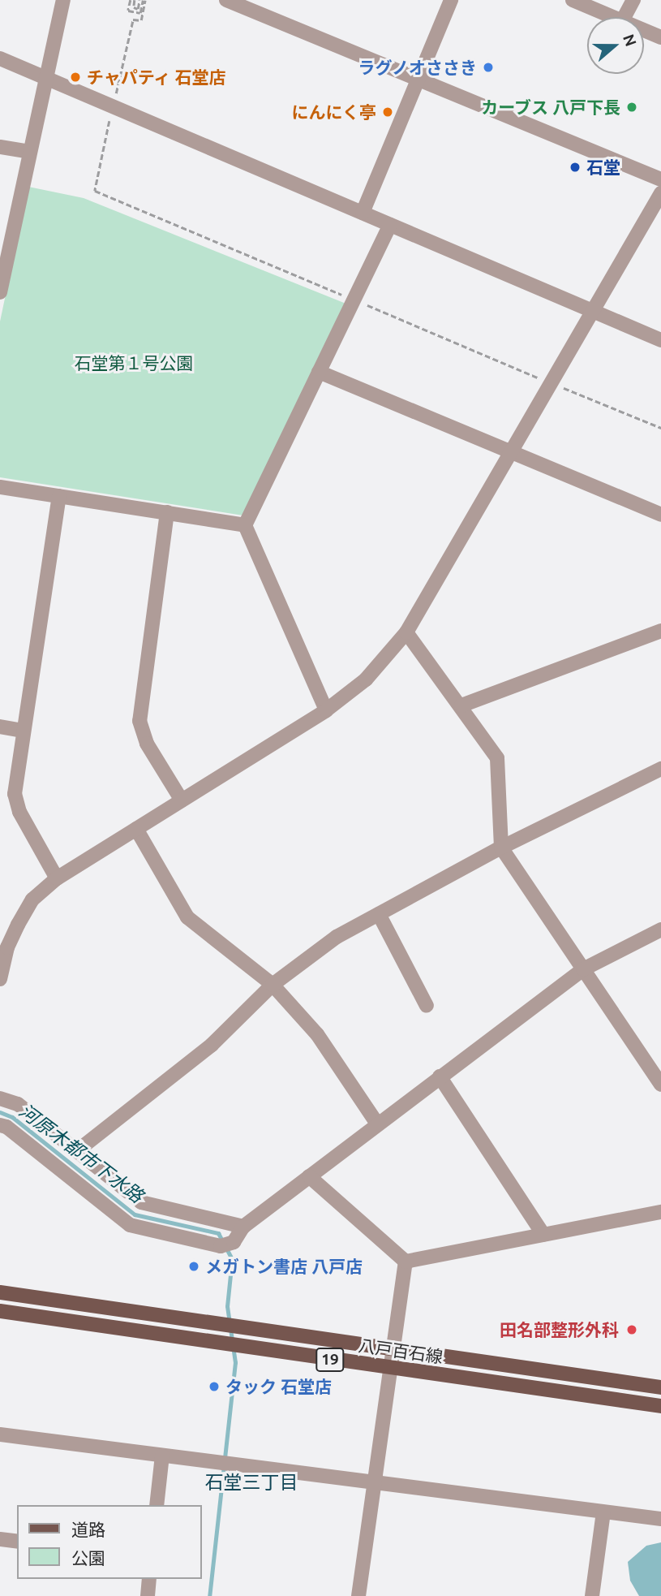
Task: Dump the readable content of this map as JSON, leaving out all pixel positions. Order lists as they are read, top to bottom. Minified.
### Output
{"streets":{"main road":["八戸百石線","19"]},"districts":["石堂三丁目"],"water":["河原木都市下水路"],"parks":["石堂第１号公園"],"places":["ラグノオささき","チャパティ 石堂店","カーブス 八戸下長","にんにく亭","石堂","メガトン書店 八戸店","田名部整形外科","タック 石堂店"],"legend":["道路","公園"],"north":"right"}
